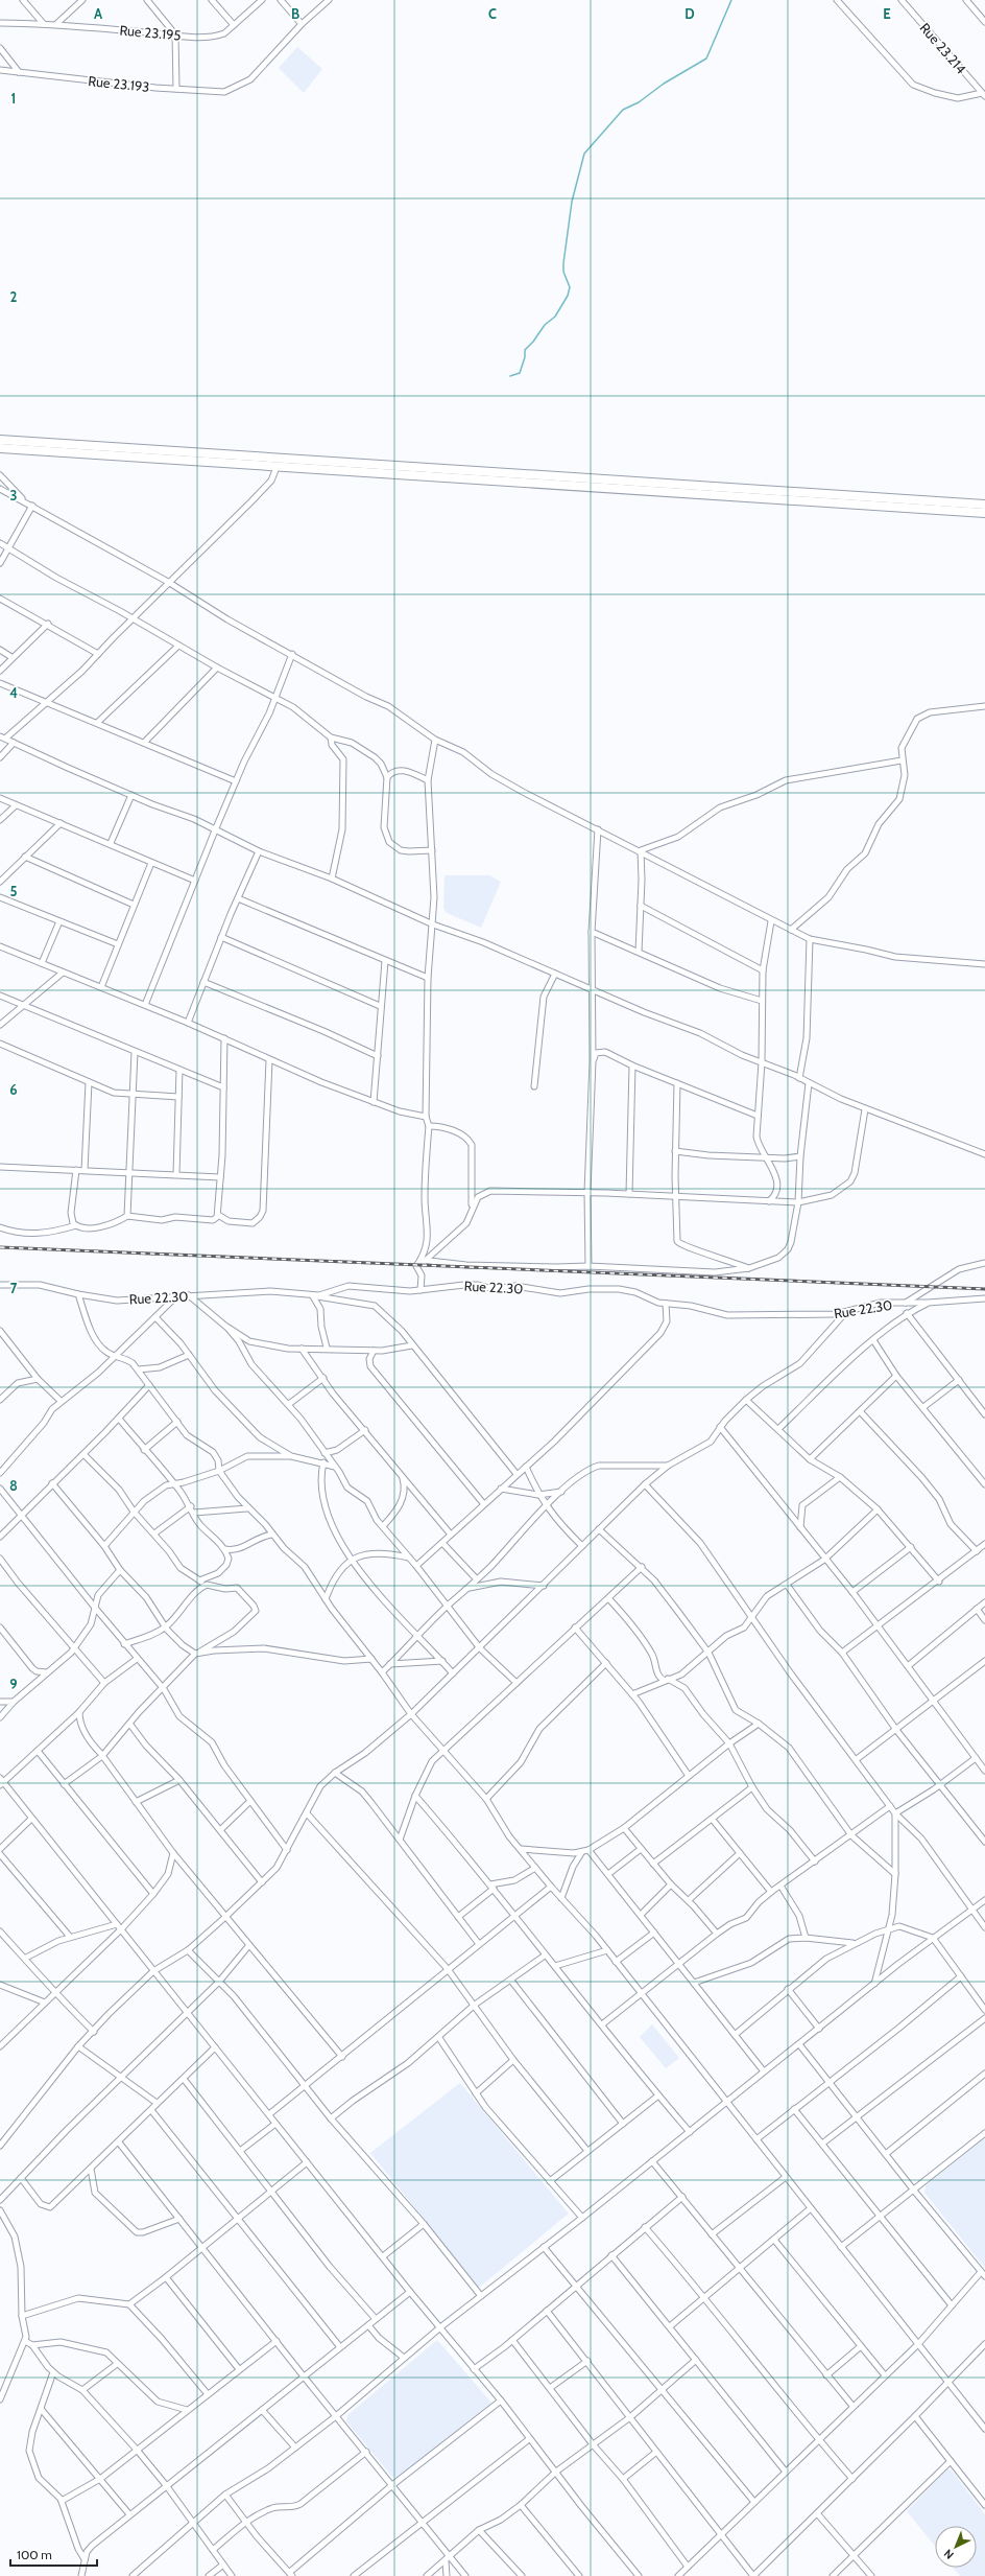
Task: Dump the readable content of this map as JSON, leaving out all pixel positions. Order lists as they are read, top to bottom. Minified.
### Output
{"streets":{"street":["Rue 23.195","Rue 23.214","Rue 23.193","Rue 22.30"]},"scale_bar":"100 m","north":"bottom left","grid":{"columns":["A","B","C","D","E"],"rows":["1","2","3","4","5","6","7","8","9"]}}
